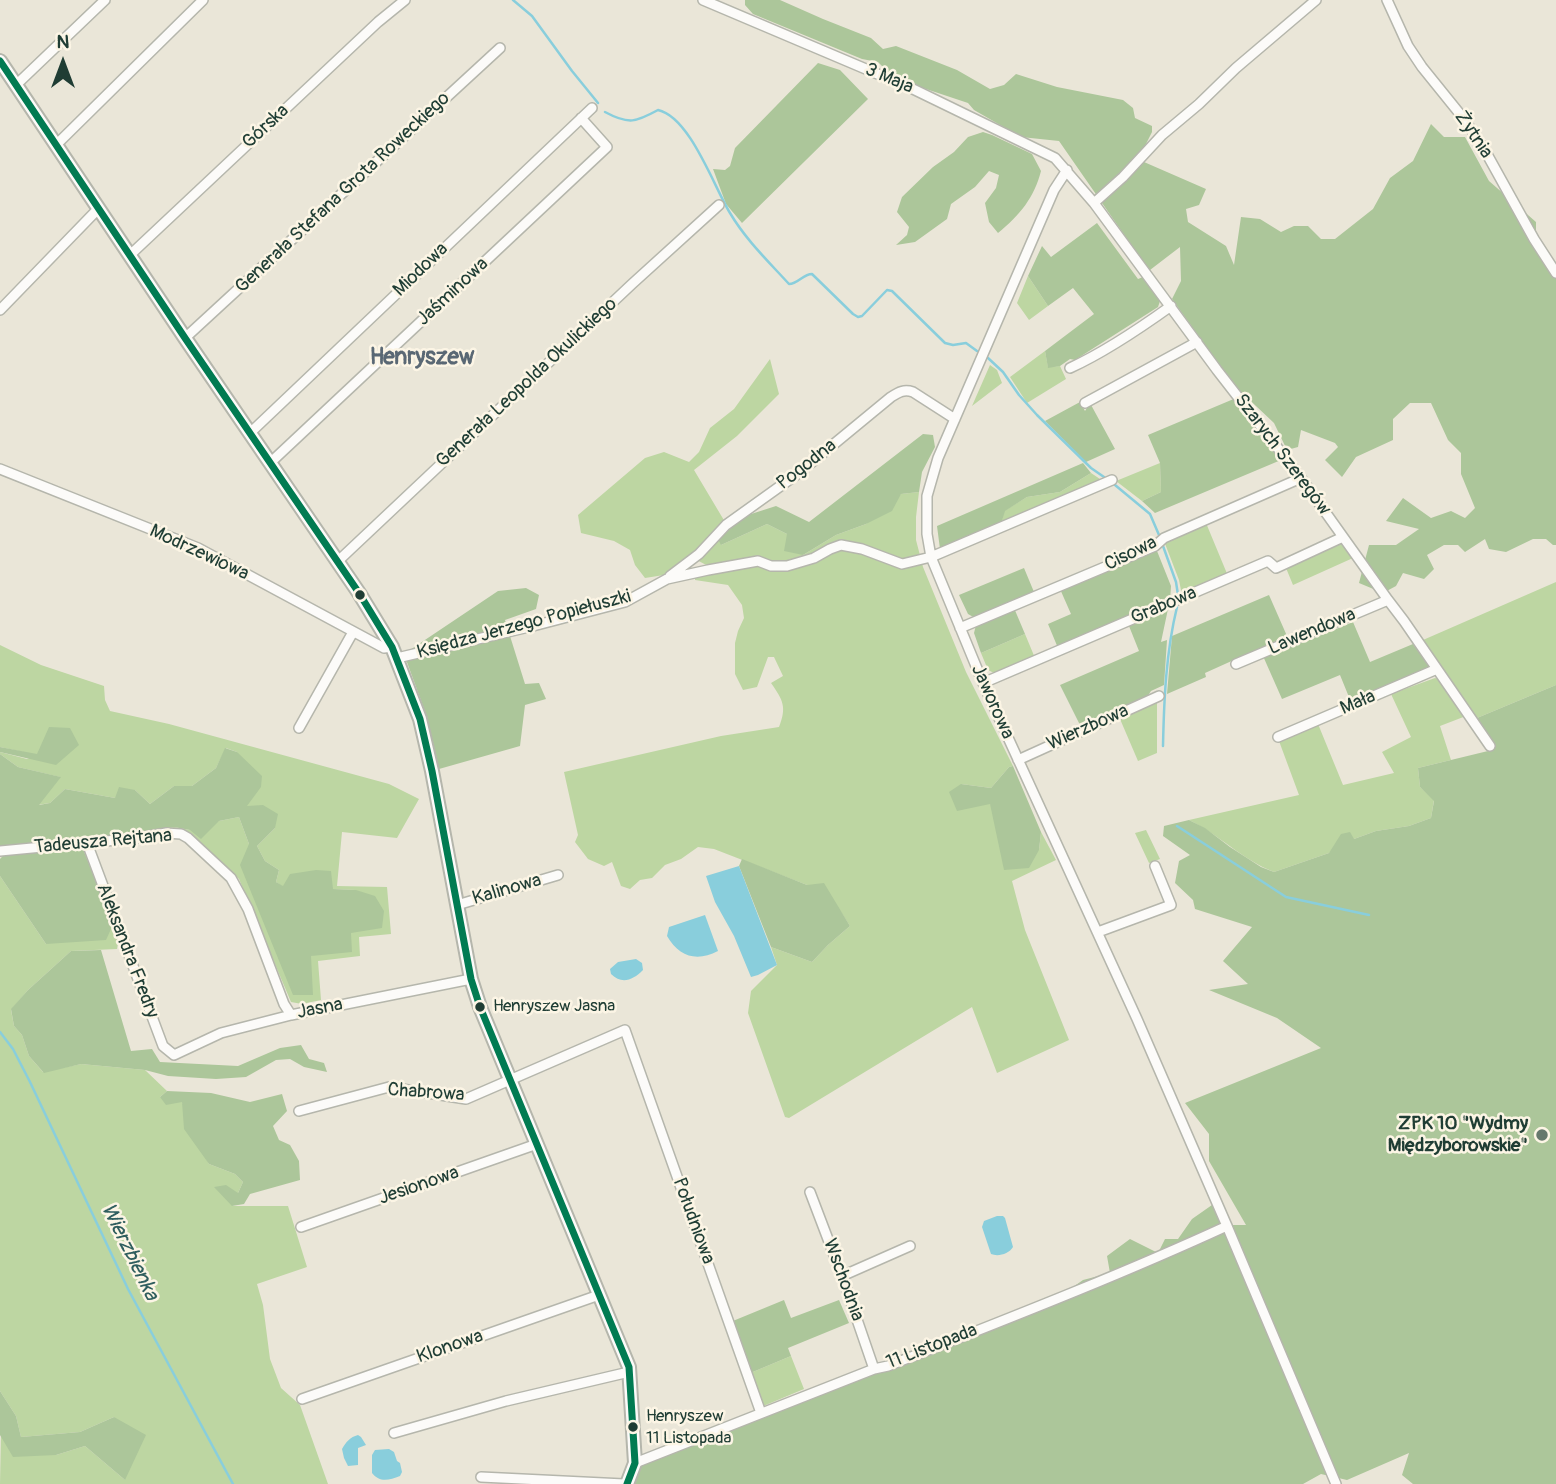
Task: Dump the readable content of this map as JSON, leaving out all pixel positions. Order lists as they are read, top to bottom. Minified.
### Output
{"streets":{"street":["3 Maja","Górska","Żytnia","Generała Stefana Grota Roweckiego","Miodowa","Jaśminowa","Generała Leopolda Okulickiego","Szarych Szeregów","Pogodna","Modrzewiowa","Cisowa","Grabowa","Księdza Jerzego Popiełuszki","Lawendowa","Jaworowa","Mała","Wierzbowa","Tadeusza Rejtana","Kalinowa","Aleksandra Fredry","Jasna","Chabrowa","Jesionowa","Południowa","Wschodnia","Klonowa","11 Listopada"]},"crossings":[["3 Maja","Szarych Szeregów"],["3 Maja","Jaworowa"],["Miodowa","Jaśminowa"],["Szarych Szeregów","Cisowa"],["Szarych Szeregów","Grabowa"],["Szarych Szeregów","Lawendowa"],["Szarych Szeregów","Jaworowa"],["Szarych Szeregów","Mała"],["Pogodna","Księdza Jerzego Popiełuszki"],["Pogodna","Jaworowa"],["Modrzewiowa","Księdza Jerzego Popiełuszki"],["Cisowa","Jaworowa"],["Grabowa","Jaworowa"],["Księdza Jerzego Popiełuszki","Jaworowa"],["Jaworowa","Wierzbowa"],["Jaworowa","11 Listopada"],["Tadeusza Rejtana","Aleksandra Fredry"],["Tadeusza Rejtana","Jasna"],["Aleksandra Fredry","Jasna"],["Chabrowa","Południowa"],["Południowa","11 Listopada"],["Wschodnia","11 Listopada"]],"districts":["Henryszew"],"water":["Wierzbienka"],"places":["Henryszew Jasna","ZPK 10 \"Wydmy Międzyborowskie\"","Henryszew 11 Listopada"],"north":"top"}
